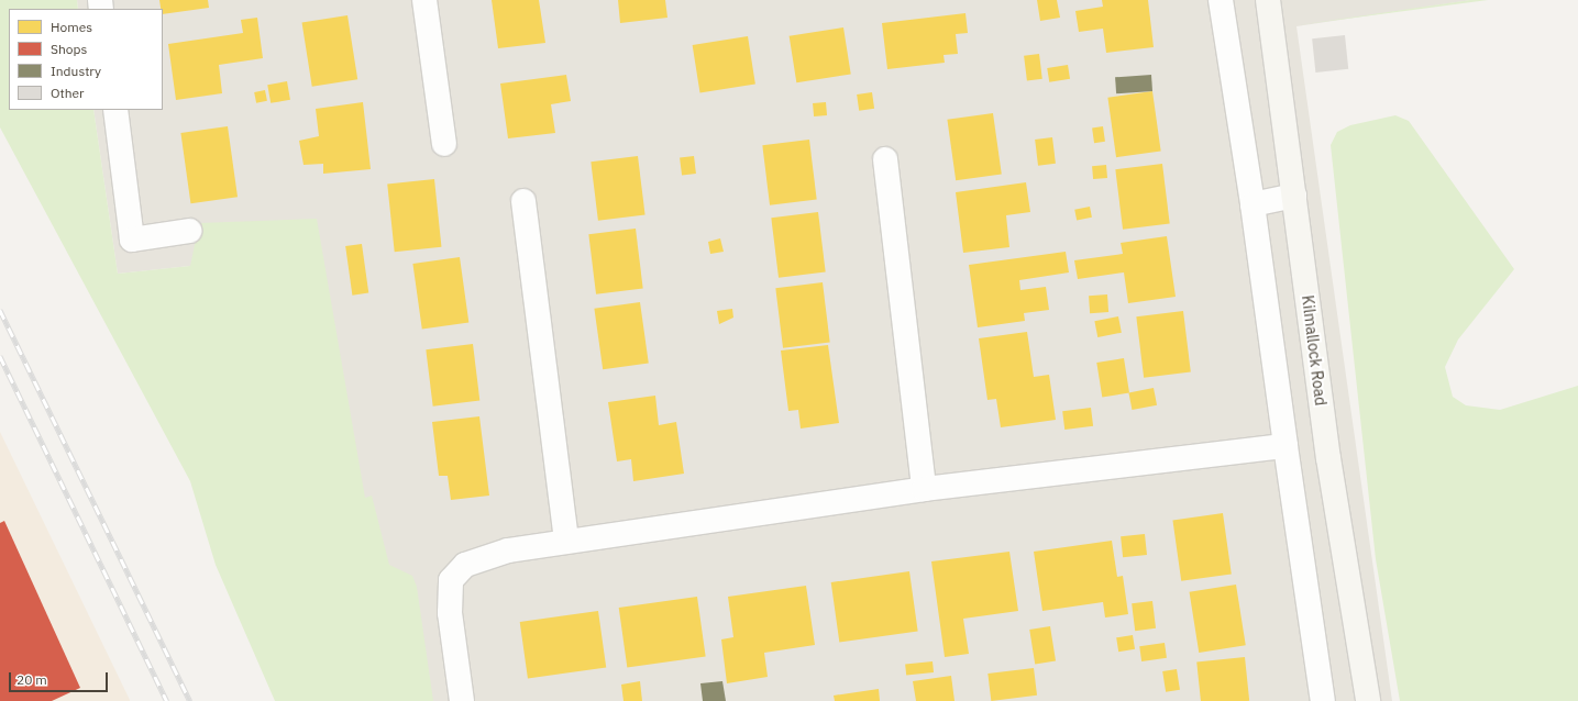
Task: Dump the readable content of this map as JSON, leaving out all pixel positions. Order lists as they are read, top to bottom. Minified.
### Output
{"streets":{"main road":["Kilmallock Road"]},"legend":["Homes","Shops","Industry","Other"],"scale_bar":"20 m"}
